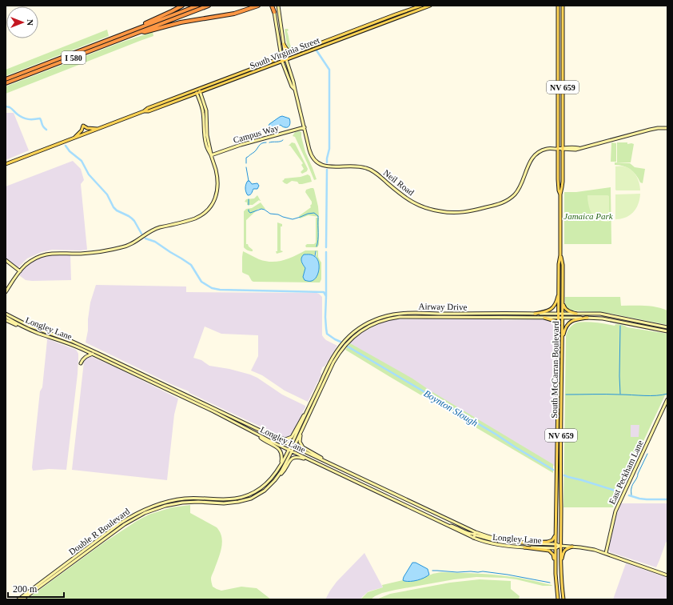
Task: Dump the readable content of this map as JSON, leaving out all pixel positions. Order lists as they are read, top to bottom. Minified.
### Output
{"streets":{"highway":["I 580"],"main road":["South Virginia Street","NV 659","Campus Way","Neil Road","Airway Drive","Longley Lane","South McCarran Boulevard","East Peckham Lane","Double R Boulevard"]},"crossings":[["South Virginia Street","Neil Road"],["Campus Way","Neil Road"],["Neil Road","South McCarran Boulevard"],["Airway Drive","Longley Lane"],["Airway Drive","South McCarran Boulevard"],["Airway Drive","Double R Boulevard"],["Longley Lane","South McCarran Boulevard"],["Longley Lane","East Peckham Lane"],["Longley Lane","Double R Boulevard"]],"water":["Boynton Slough"],"parks":["Jamaica Park"],"scale_bar":"200 m","north":"right"}
